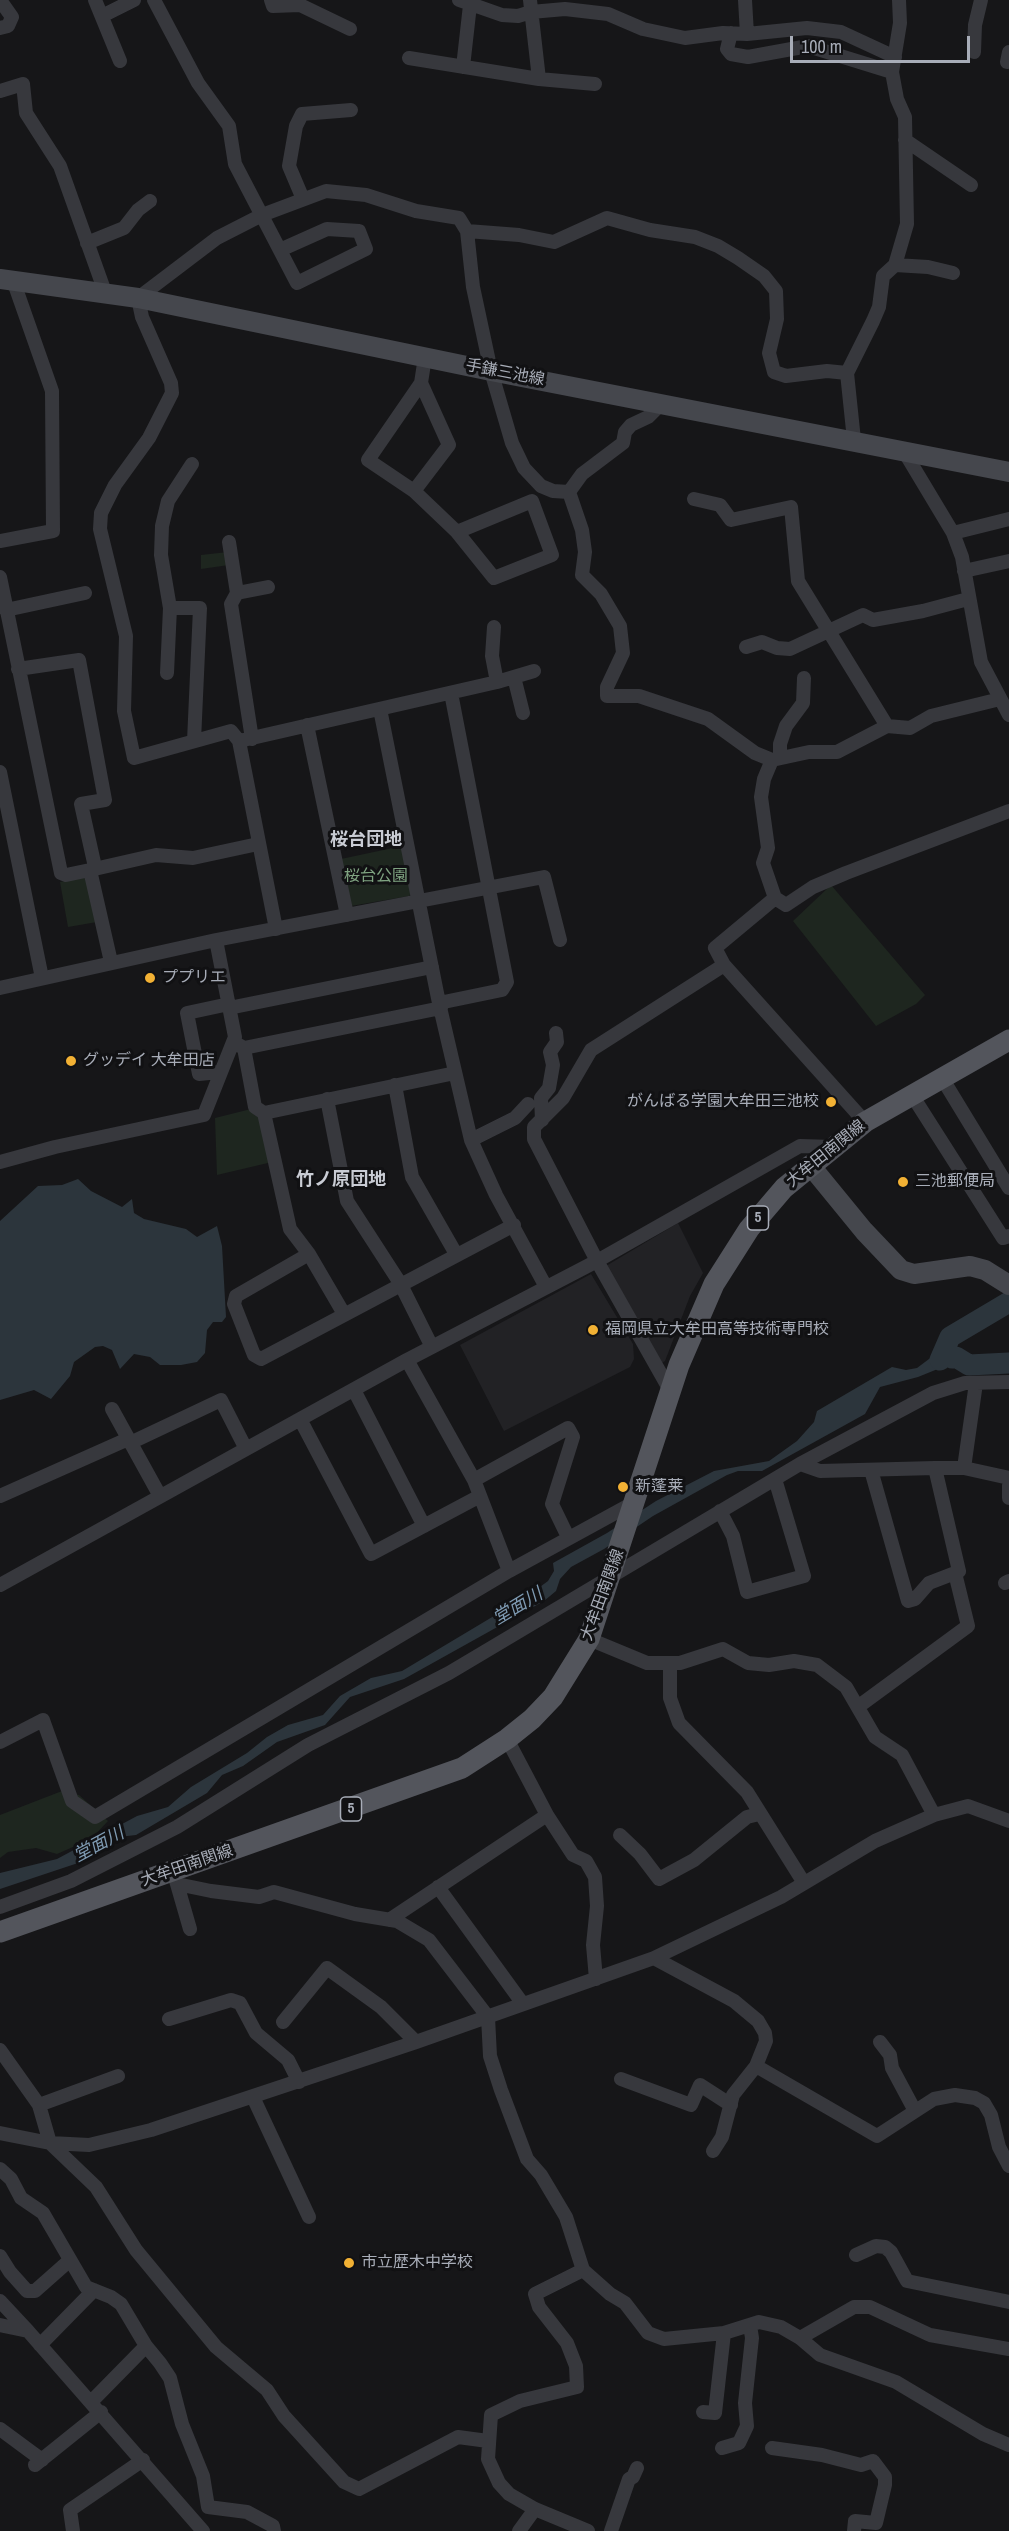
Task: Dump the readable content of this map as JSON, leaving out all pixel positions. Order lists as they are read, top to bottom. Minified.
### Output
{"streets":{"main road":["手鎌三池線","大牟田南関線","5"]},"districts":["桜台団地","竹ノ原団地"],"water":["堂面川"],"parks":["桜台公園"],"places":["ププリエ","グッデイ 大牟田店","がんばる学園大牟田三池校","三池郵便局","福岡県立大牟田高等技術専門校","新蓬莱","市立歴木中学校"],"scale_bar":"100 m"}
